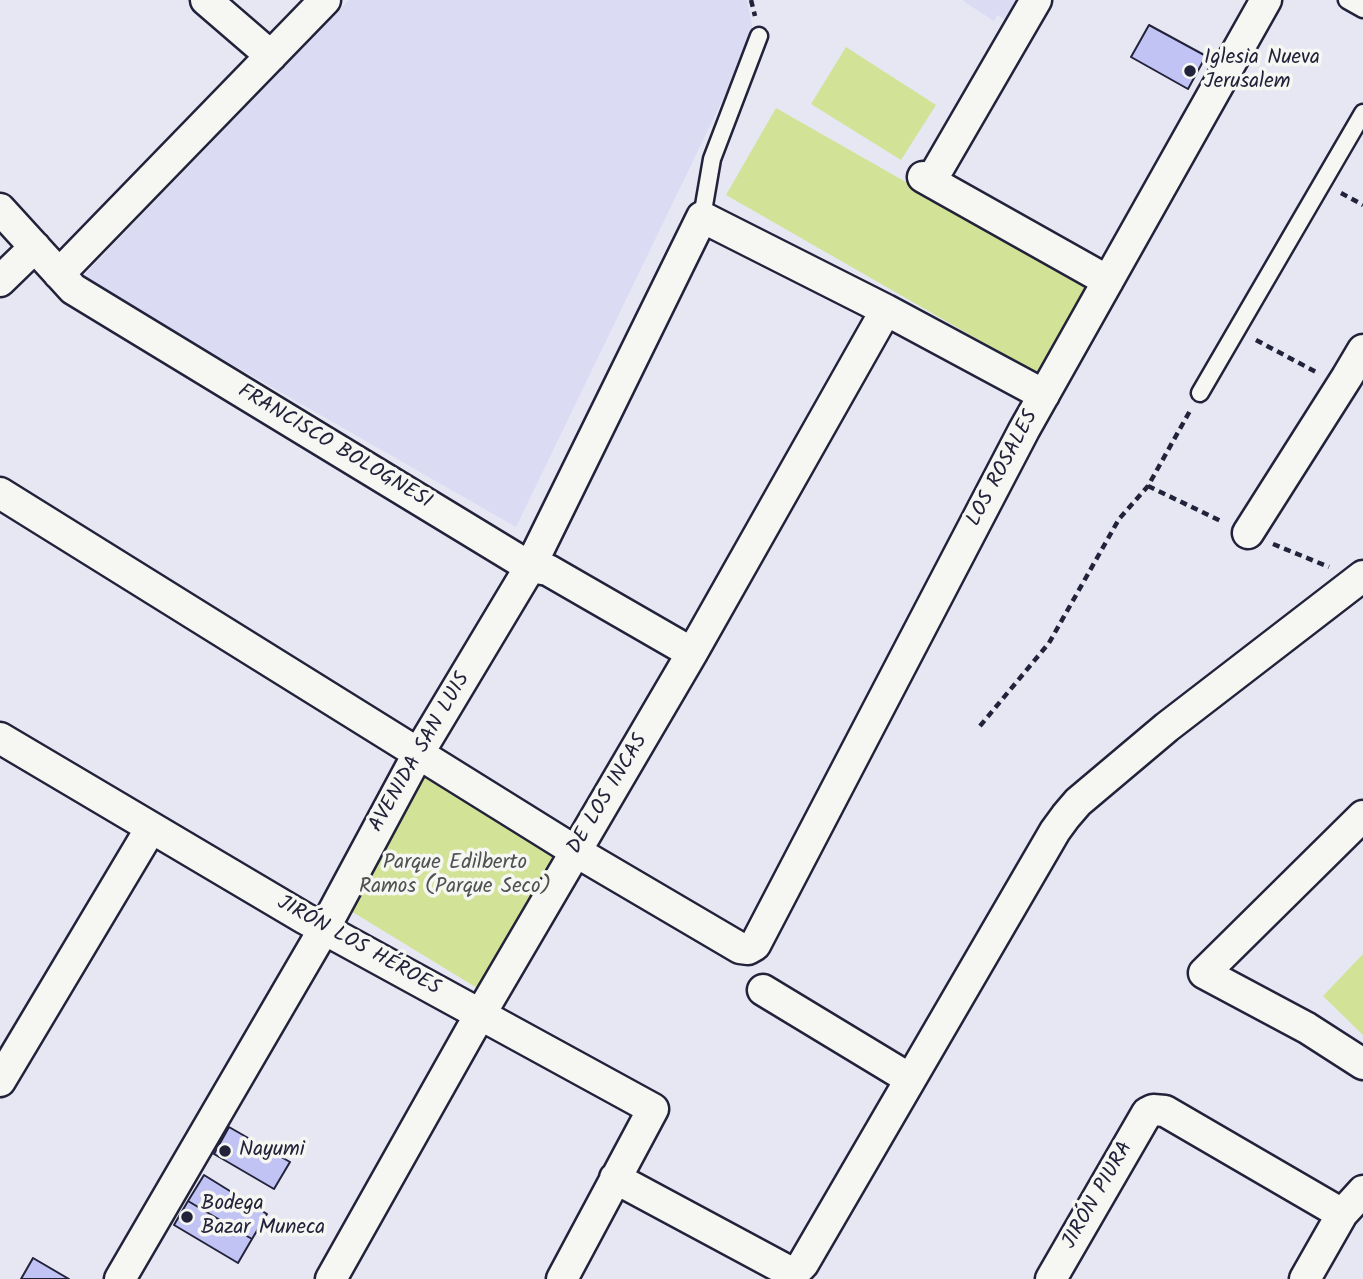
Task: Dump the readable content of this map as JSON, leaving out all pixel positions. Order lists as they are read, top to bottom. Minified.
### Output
{"streets":{"street":["FRANCISCO BOLOGNESI","LOS ROSALES","AVENIDA SAN LUIS","DE LOS INCAS","JIRÓN LOS HÉROES","JIRÓN PIURA"]},"crossings":[["FRANCISCO BOLOGNESI","AVENIDA SAN LUIS"],["FRANCISCO BOLOGNESI","DE LOS INCAS"],["LOS ROSALES","DE LOS INCAS"],["AVENIDA SAN LUIS","JIRÓN LOS HÉROES"],["DE LOS INCAS","JIRÓN LOS HÉROES"]],"parks":["Parque Edilberto Ramos (Parque Seco)"],"places":["Iglesia Nueva Jerusalem","Nayumi","Bodega Bazar Muneca"]}
